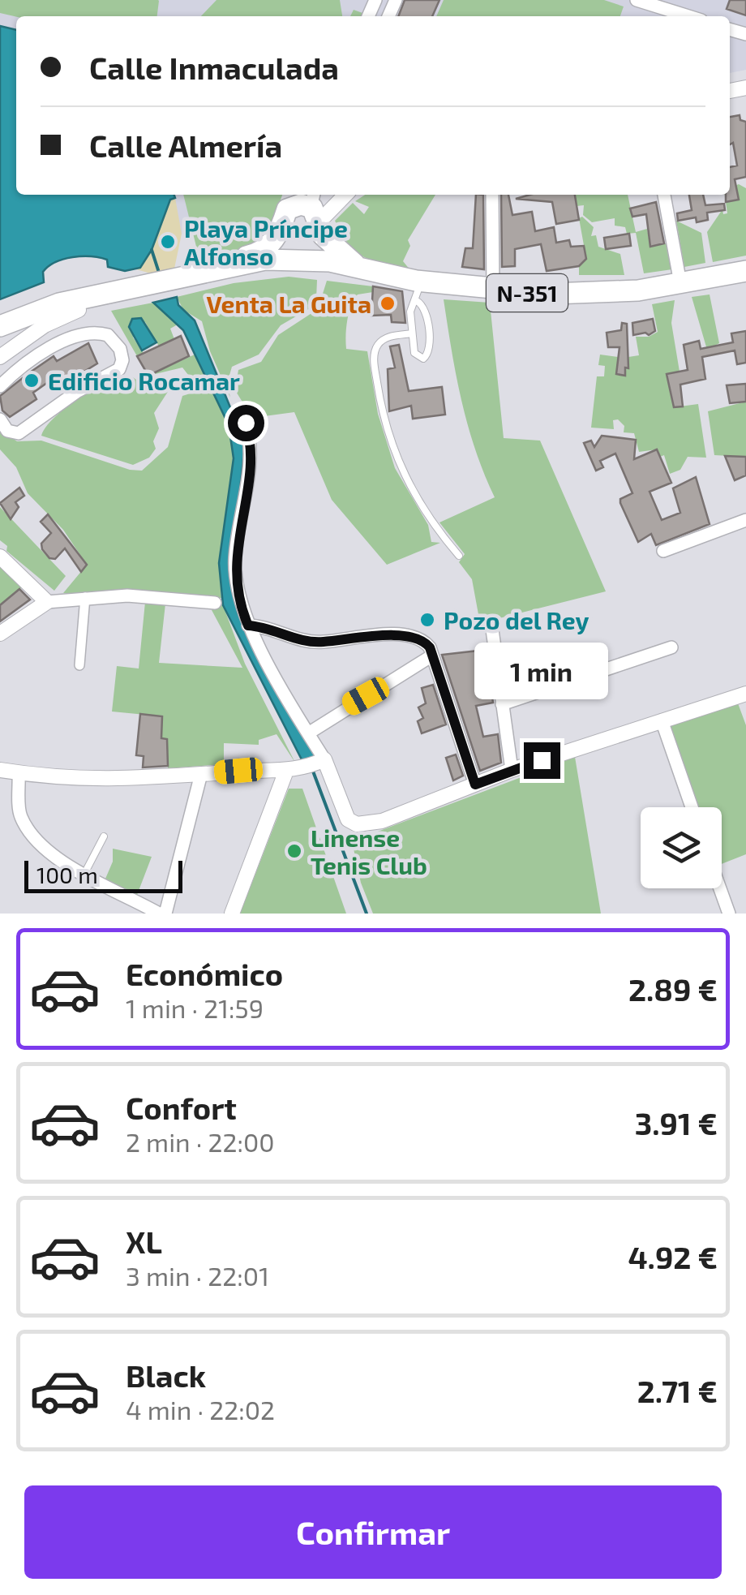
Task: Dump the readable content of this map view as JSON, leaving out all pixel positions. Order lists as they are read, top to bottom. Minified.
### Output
{"streets":{"highway":["N-351"]},"places":["Playa Príncipe Alfonso","Venta La Guita","Edificio Rocamar","Pozo del Rey","Linense Tenis Club"],"scale_bar":"100 m","page":{"banner":["Calle Inmaculada","Calle Almería"],"bubble":"1 min","scale":"100 m","list":[{"name":"Económico","note":"1 min · 21:59","value":"2.89 €"},{"name":"Confort","note":"2 min · 22:00","value":"3.91 €"},{"name":"XL","note":"3 min · 22:01","value":"4.92 €"},{"name":"Black","note":"4 min · 22:02","value":"2.71 €"}],"buttons":"Confirmar"}}
